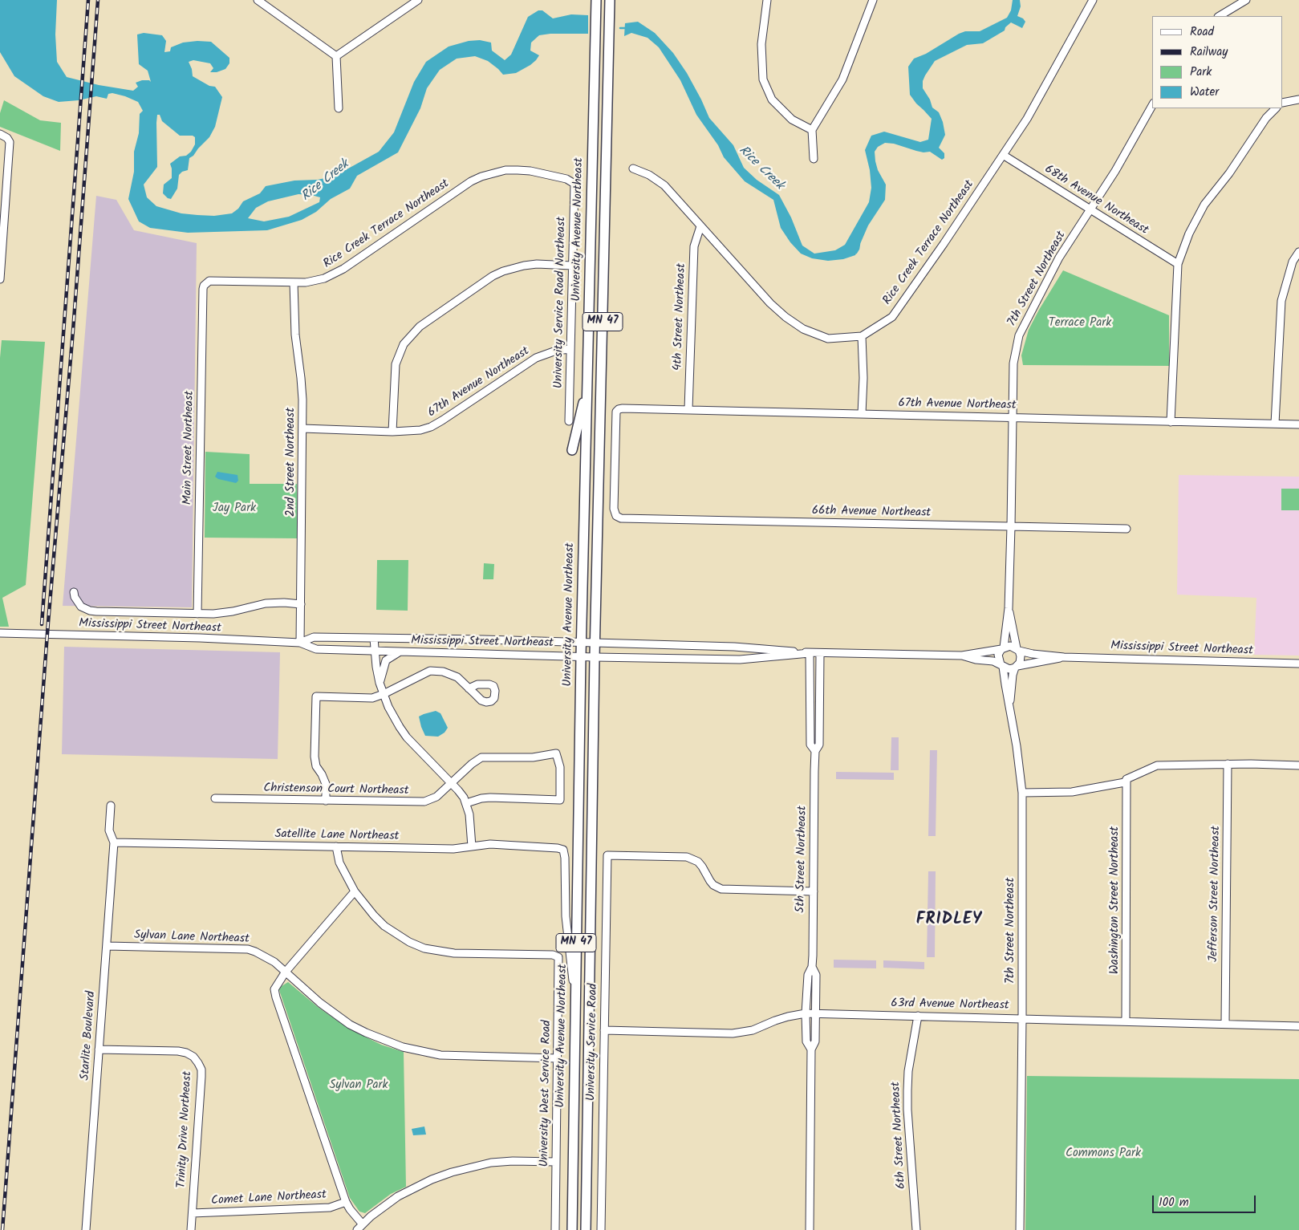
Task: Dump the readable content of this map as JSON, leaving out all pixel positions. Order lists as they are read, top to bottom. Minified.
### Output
{"streets":{"main road":["University Avenue Northeast","MN 47"],"street":["68th Avenue Northeast","Rice Creek Terrace Northeast","7th Street Northeast","University Service Road Northeast","4th Street Northeast","67th Avenue Northeast","Main Street Northeast","2nd Street Northeast","66th Avenue Northeast","Mississippi Street Northeast","Christenson Court Northeast","Satellite Lane Northeast","5th Street Northeast","Jefferson Street Northeast","Washington Street Northeast","Sylvan Lane Northeast","63rd Avenue Northeast","Starlite Boulevard","University Service Road","University West Service Road","Trinity Drive Northeast","6th Street Northeast","Comet Lane Northeast"]},"crossings":[["68th Avenue Northeast","Rice Creek Terrace Northeast"],["68th Avenue Northeast","7th Street Northeast"],["Rice Creek Terrace Northeast","University Service Road Northeast"],["Rice Creek Terrace Northeast","4th Street Northeast"],["Rice Creek Terrace Northeast","Main Street Northeast"],["Rice Creek Terrace Northeast","2nd Street Northeast"],["University Avenue Northeast","Mississippi Street Northeast"],["University Avenue Northeast","Satellite Lane Northeast"],["7th Street Northeast","67th Avenue Northeast"],["7th Street Northeast","66th Avenue Northeast"],["7th Street Northeast","Mississippi Street Northeast"],["7th Street Northeast","63rd Avenue Northeast"],["University Service Road Northeast","67th Avenue Northeast"],["4th Street Northeast","67th Avenue Northeast"],["MN 47","Mississippi Street Northeast"],["67th Avenue Northeast","2nd Street Northeast"],["67th Avenue Northeast","66th Avenue Northeast"],["Main Street Northeast","Mississippi Street Northeast"],["2nd Street Northeast","Mississippi Street Northeast"],["Mississippi Street Northeast","5th Street Northeast"],["Satellite Lane Northeast","Starlite Boulevard"],["5th Street Northeast","63rd Avenue Northeast"],["5th Street Northeast","University Service Road"],["Jefferson Street Northeast","63rd Avenue Northeast"],["Washington Street Northeast","63rd Avenue Northeast"],["Sylvan Lane Northeast","Starlite Boulevard"],["Sylvan Lane Northeast","University West Service Road"],["63rd Avenue Northeast","University Service Road"],["63rd Avenue Northeast","6th Street Northeast"],["Starlite Boulevard","Trinity Drive Northeast"],["Trinity Drive Northeast","Comet Lane Northeast"]],"districts":["FRIDLEY"],"water":["Rice Creek"],"parks":["Terrace Park","Jay Park","Sylvan Park","Commons Park"],"legend":["Road","Railway","Park","Water"],"scale_bar":"100 m"}
